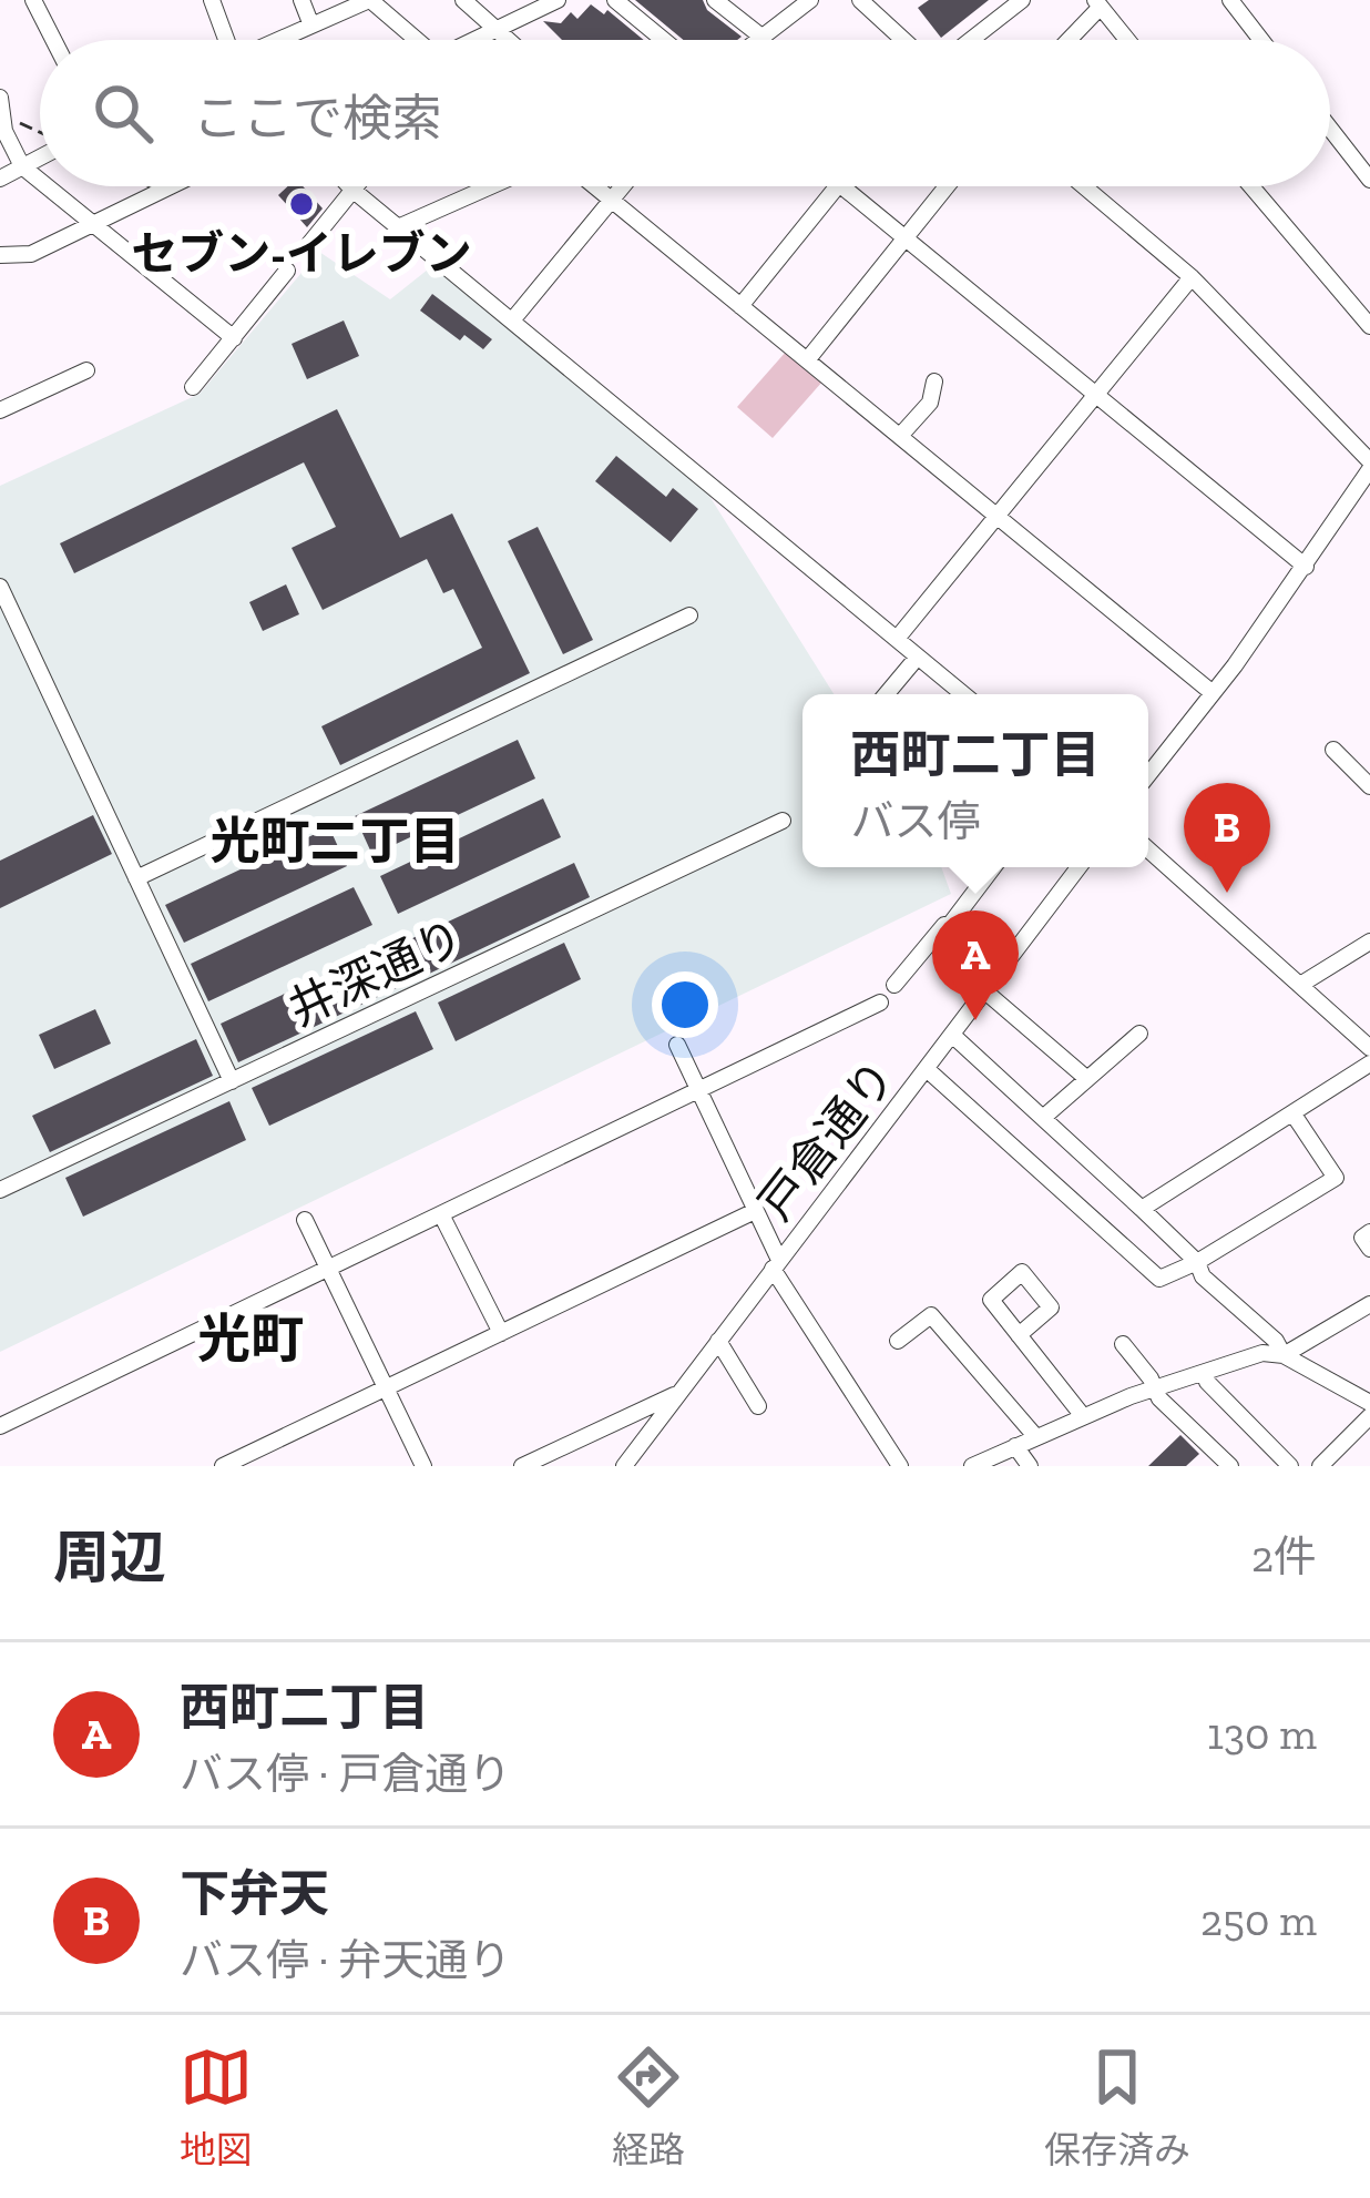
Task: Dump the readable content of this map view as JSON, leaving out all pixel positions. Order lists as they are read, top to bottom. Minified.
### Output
{"streets":{"street":["井深通り","戸倉通り"]},"districts":["光町二丁目","光町"],"places":["セブン-イレブン"],"page":{"search":"ここで検索","popup":["西町二丁目","バス停"],"pins":["B","A"],"heading":["周辺","2件"],"list":[{"mark":"A","name":"西町二丁目","note":"バス停 · 戸倉通り","value":"130 m"},{"mark":"B","name":"下弁天","note":"バス停 · 弁天通り","value":"250 m"}],"nav":["地図","経路","保存済み"]}}
